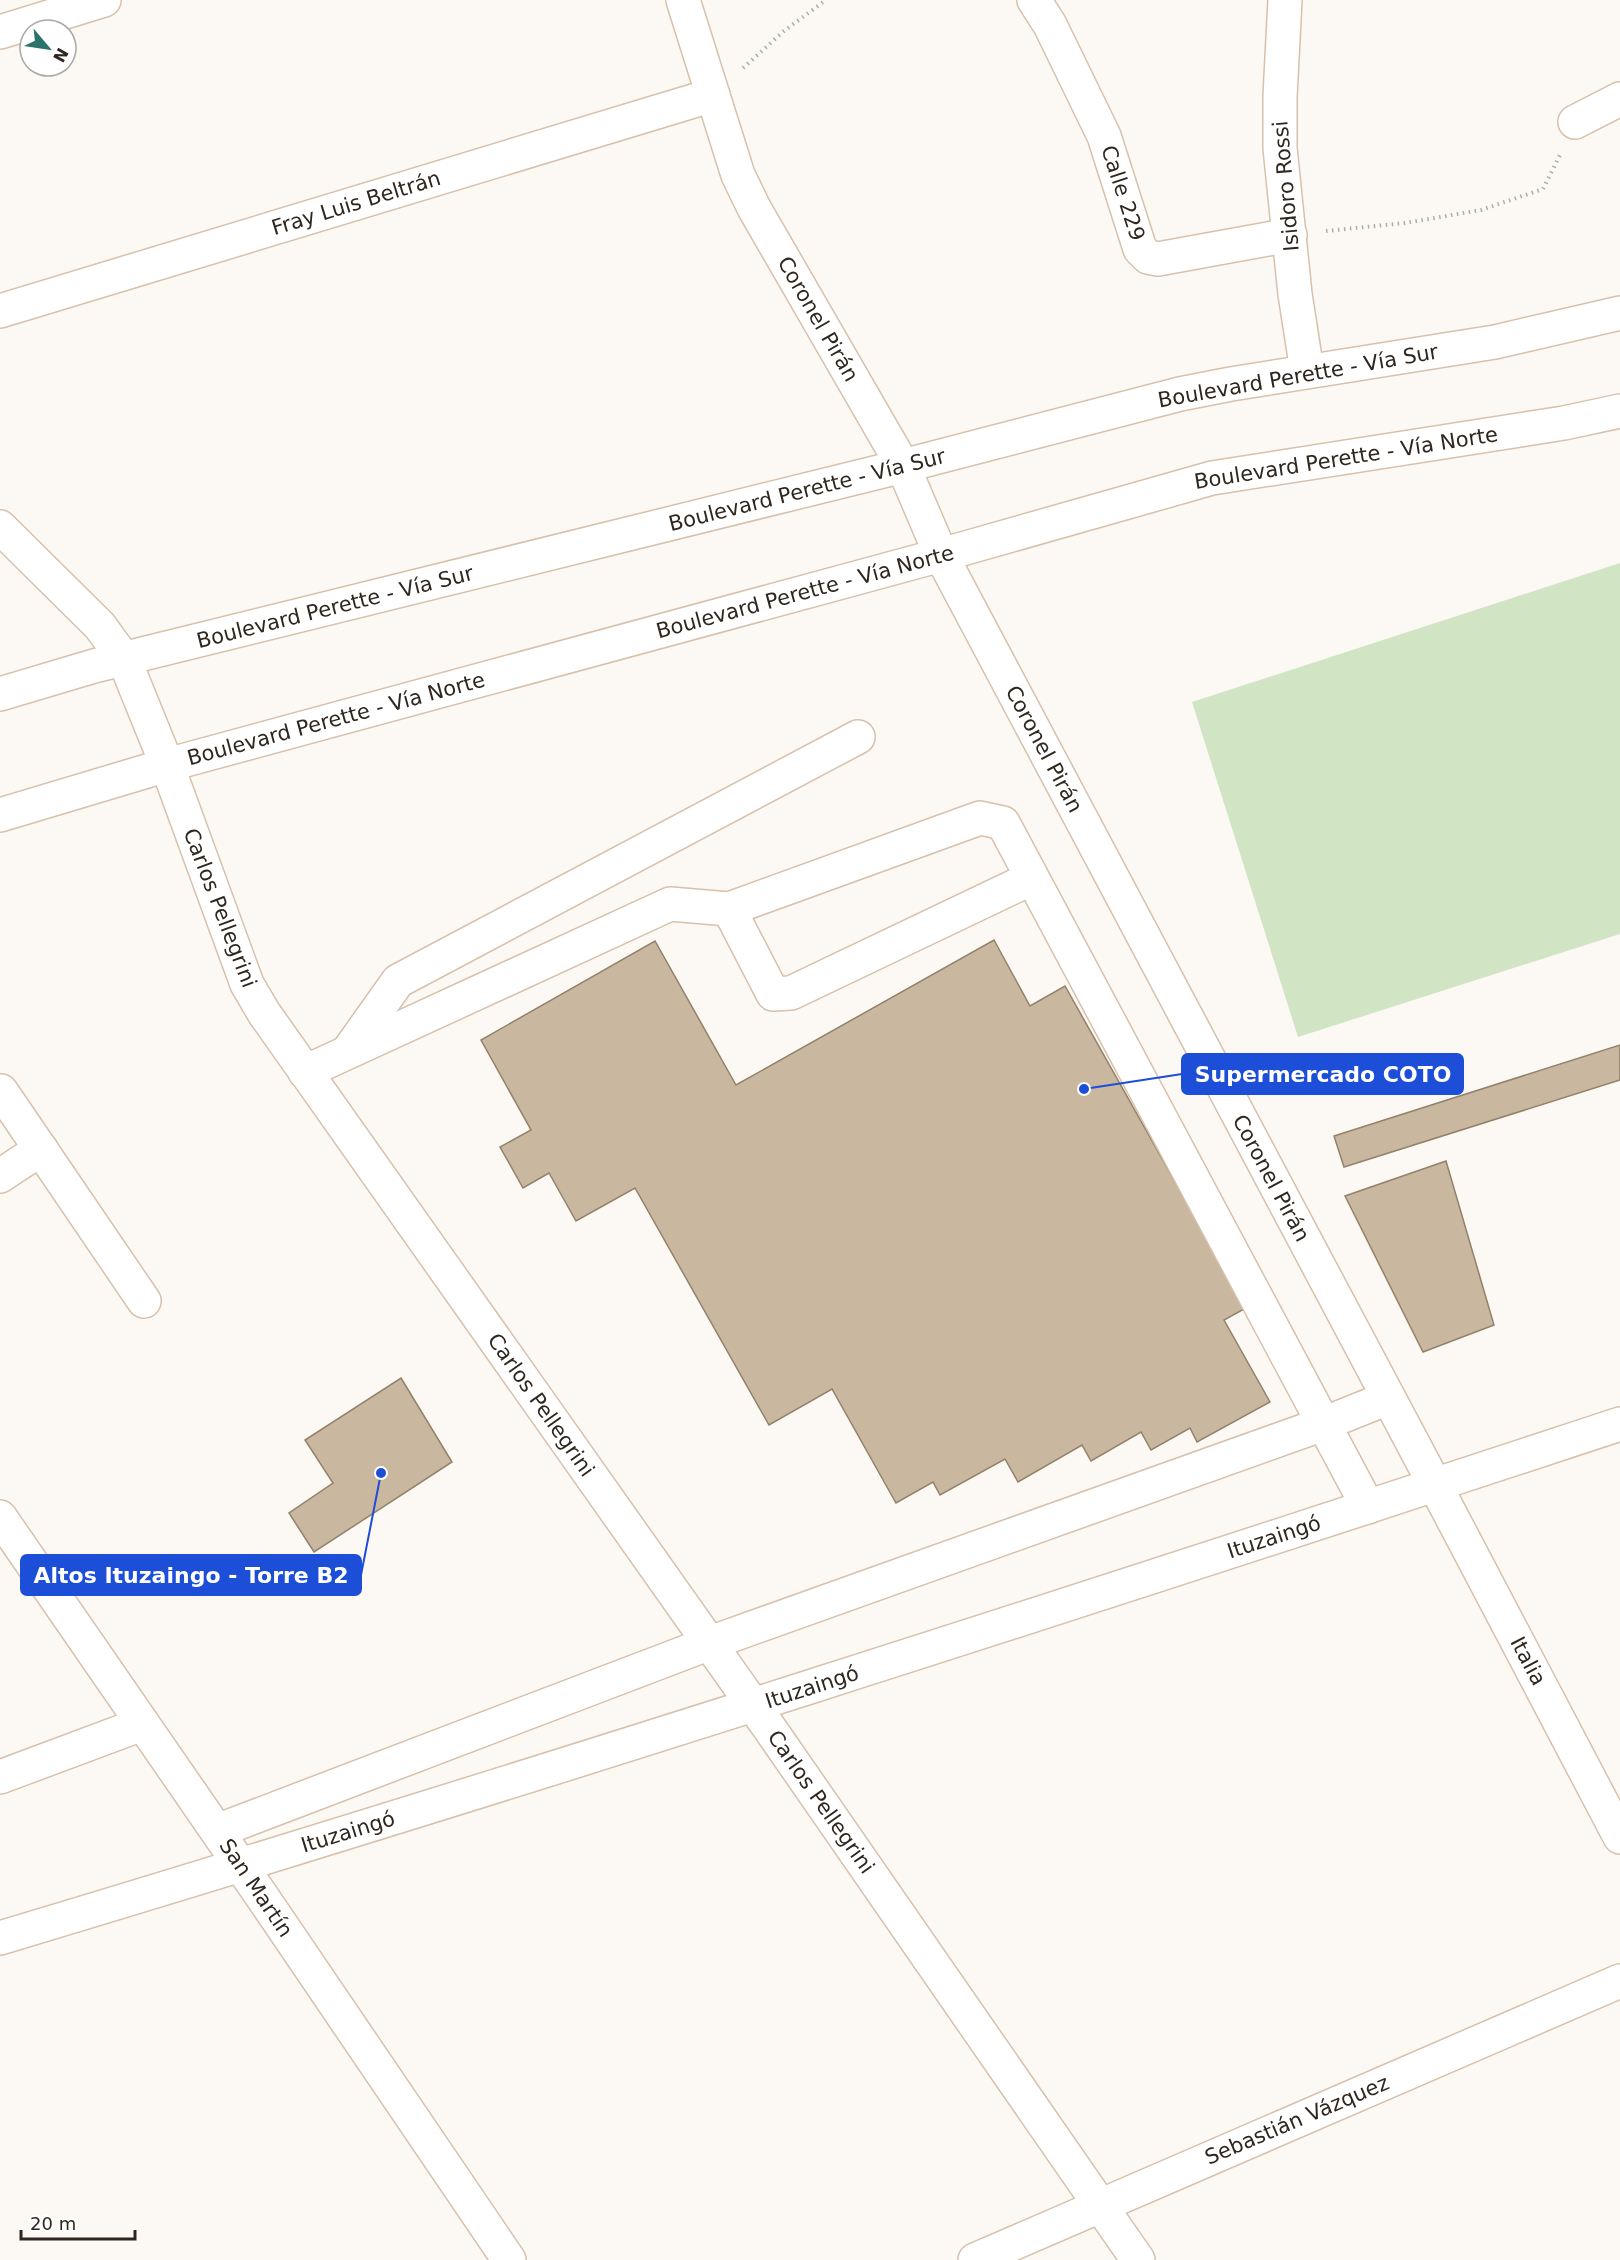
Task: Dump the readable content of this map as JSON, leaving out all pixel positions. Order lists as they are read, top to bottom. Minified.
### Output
{"streets":{"street":["Isidoro Rossi","Calle 229","Fray Luis Beltrán","Coronel Pirán","Boulevard Perette - Vía Sur","Boulevard Perette - Vía Norte","Carlos Pellegrini","Ituzaingó","Italia","San Martín","Sebastián Vázquez"]},"crossings":[["Isidoro Rossi","Calle 229"],["Isidoro Rossi","Boulevard Perette - Vía Sur"],["Fray Luis Beltrán","Coronel Pirán"],["Coronel Pirán","Boulevard Perette - Vía Sur"],["Coronel Pirán","Boulevard Perette - Vía Norte"],["Coronel Pirán","Ituzaingó"],["Coronel Pirán","Italia"],["Boulevard Perette - Vía Sur","Carlos Pellegrini"],["Boulevard Perette - Vía Norte","Carlos Pellegrini"],["Carlos Pellegrini","Ituzaingó"],["Carlos Pellegrini","Sebastián Vázquez"],["Ituzaingó","Italia"],["Ituzaingó","San Martín"]],"places":["Supermercado COTO","Altos Ituzaingo - Torre B2"],"scale_bar":"20 m","north":"bottom right"}
